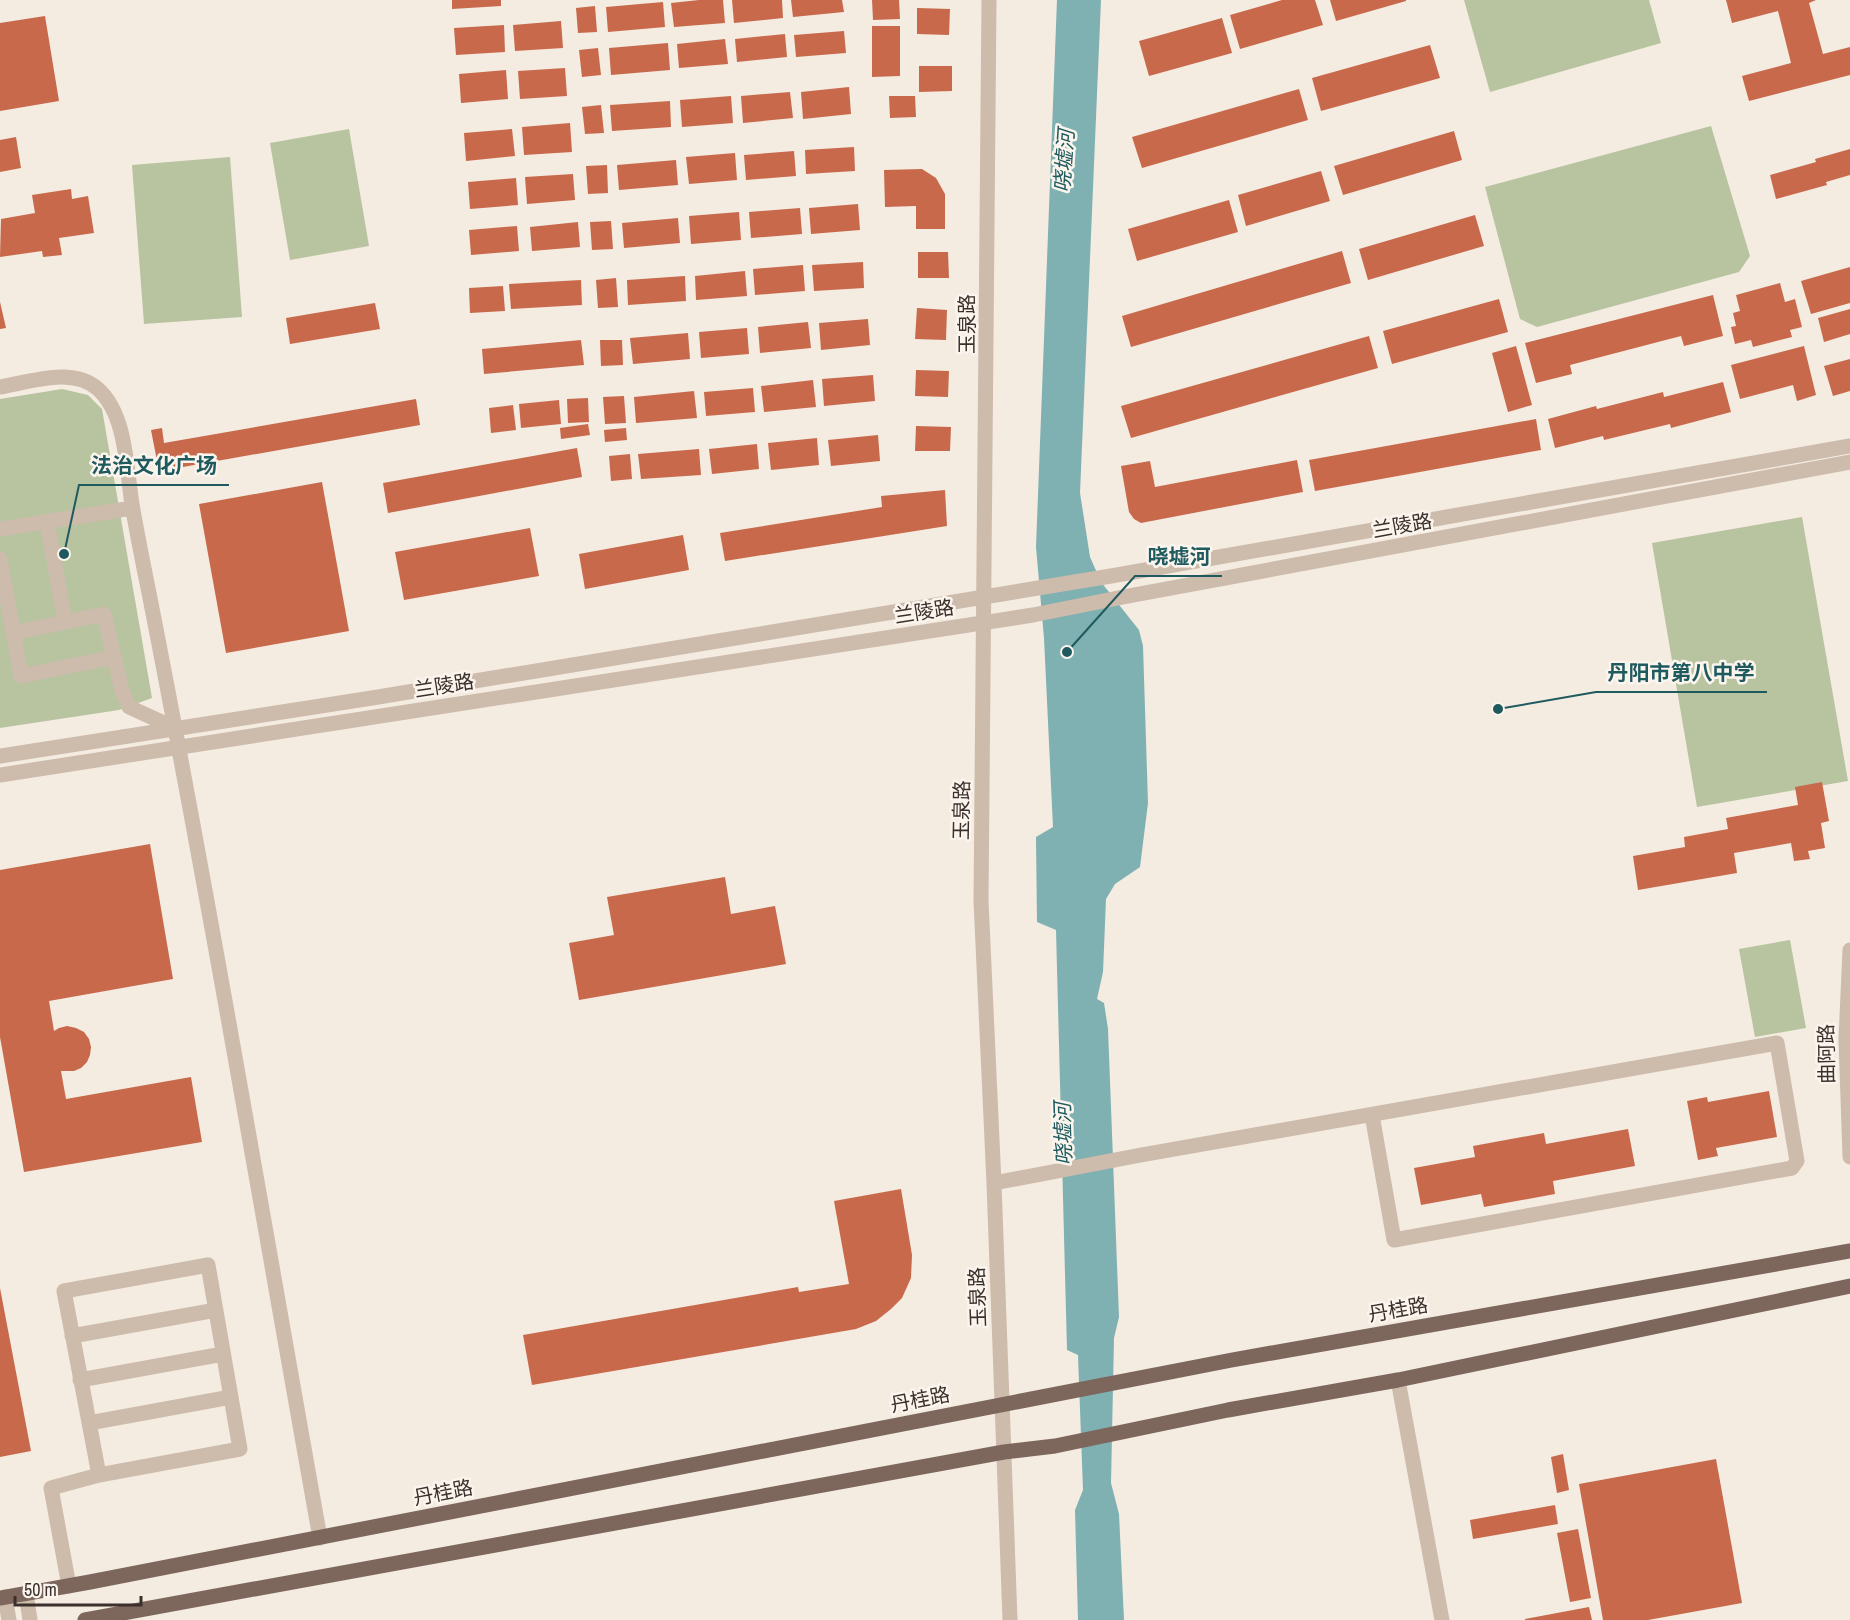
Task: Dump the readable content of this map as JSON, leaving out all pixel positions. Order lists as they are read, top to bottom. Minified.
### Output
{"streets":{"main road":["丹桂路"],"street":["玉泉路","兰陵路","曲阿路"]},"crossings":[["玉泉路","兰陵路"],["玉泉路","丹桂路"]],"water":["哓墟河"],"places":["法治文化广场","哓墟河","丹阳市第八中学"],"scale_bar":"50 m"}
